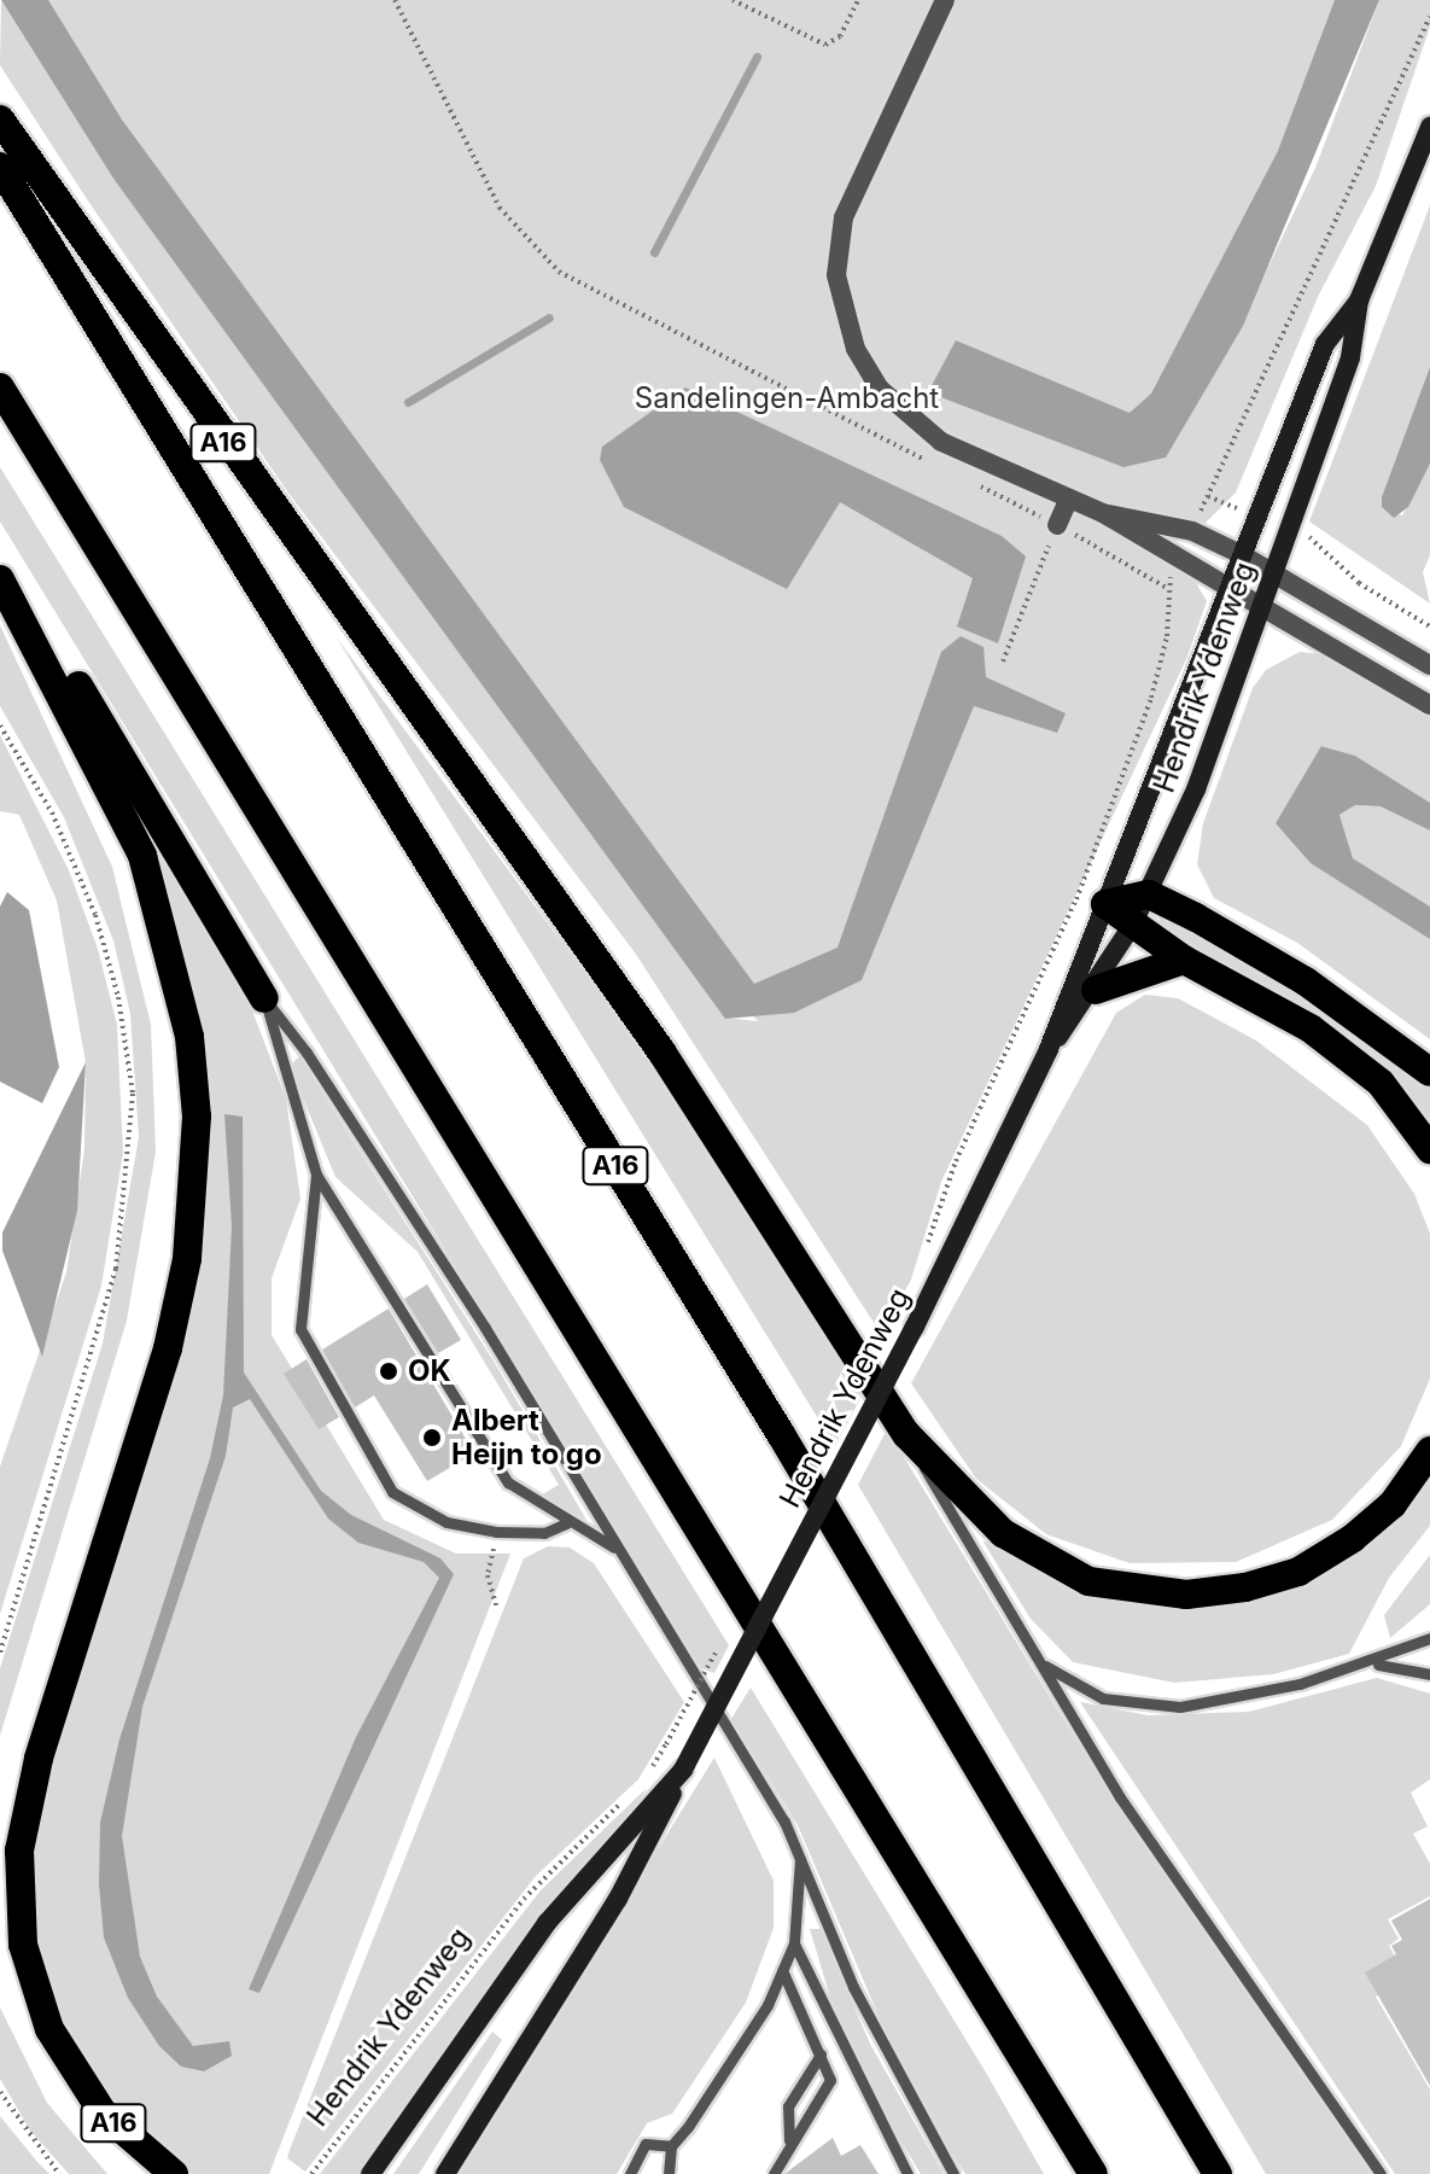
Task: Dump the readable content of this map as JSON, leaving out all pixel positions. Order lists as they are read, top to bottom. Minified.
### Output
{"streets":{"highway":["A16"],"main road":["Hendrik Ydenweg"]},"parks":["Sandelingen-Ambacht"],"places":["OK","Albert Heijn to go"]}
